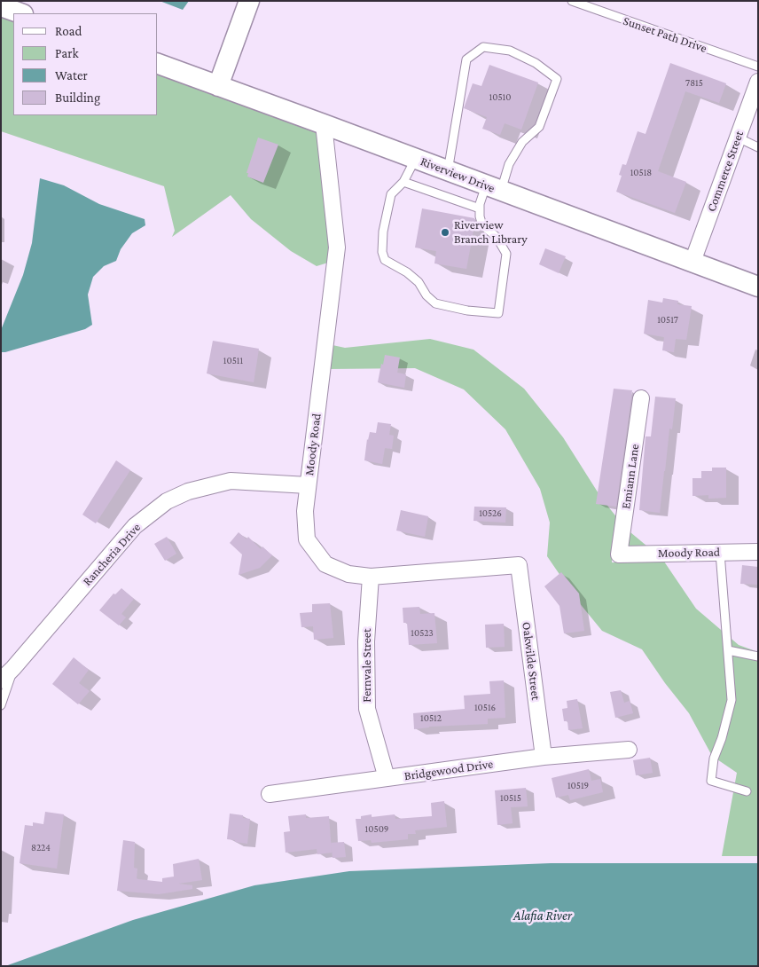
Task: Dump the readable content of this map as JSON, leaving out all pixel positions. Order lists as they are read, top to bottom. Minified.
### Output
{"streets":{"street":["Commerce Street","Riverview Drive","Moody Road","Emiann Lane","Rancheria Drive","Oakwilde Street","Fernvale Street","Bridgewood Drive"],"lane":["Sunset Path Drive"]},"crossings":[["Commerce Street","Riverview Drive"],["Riverview Drive","Moody Road"],["Moody Road","Emiann Lane"],["Moody Road","Rancheria Drive"],["Moody Road","Oakwilde Street"],["Moody Road","Fernvale Street"],["Oakwilde Street","Bridgewood Drive"],["Fernvale Street","Bridgewood Drive"]],"water":["Alafia River"],"places":["Riverview Branch Library"],"house_numbers":["7815","10510","10518","10517","10511","10526","10523","10516","10512","10519","10515","10509","8224"],"legend":["Road","Park","Water","Building"]}
